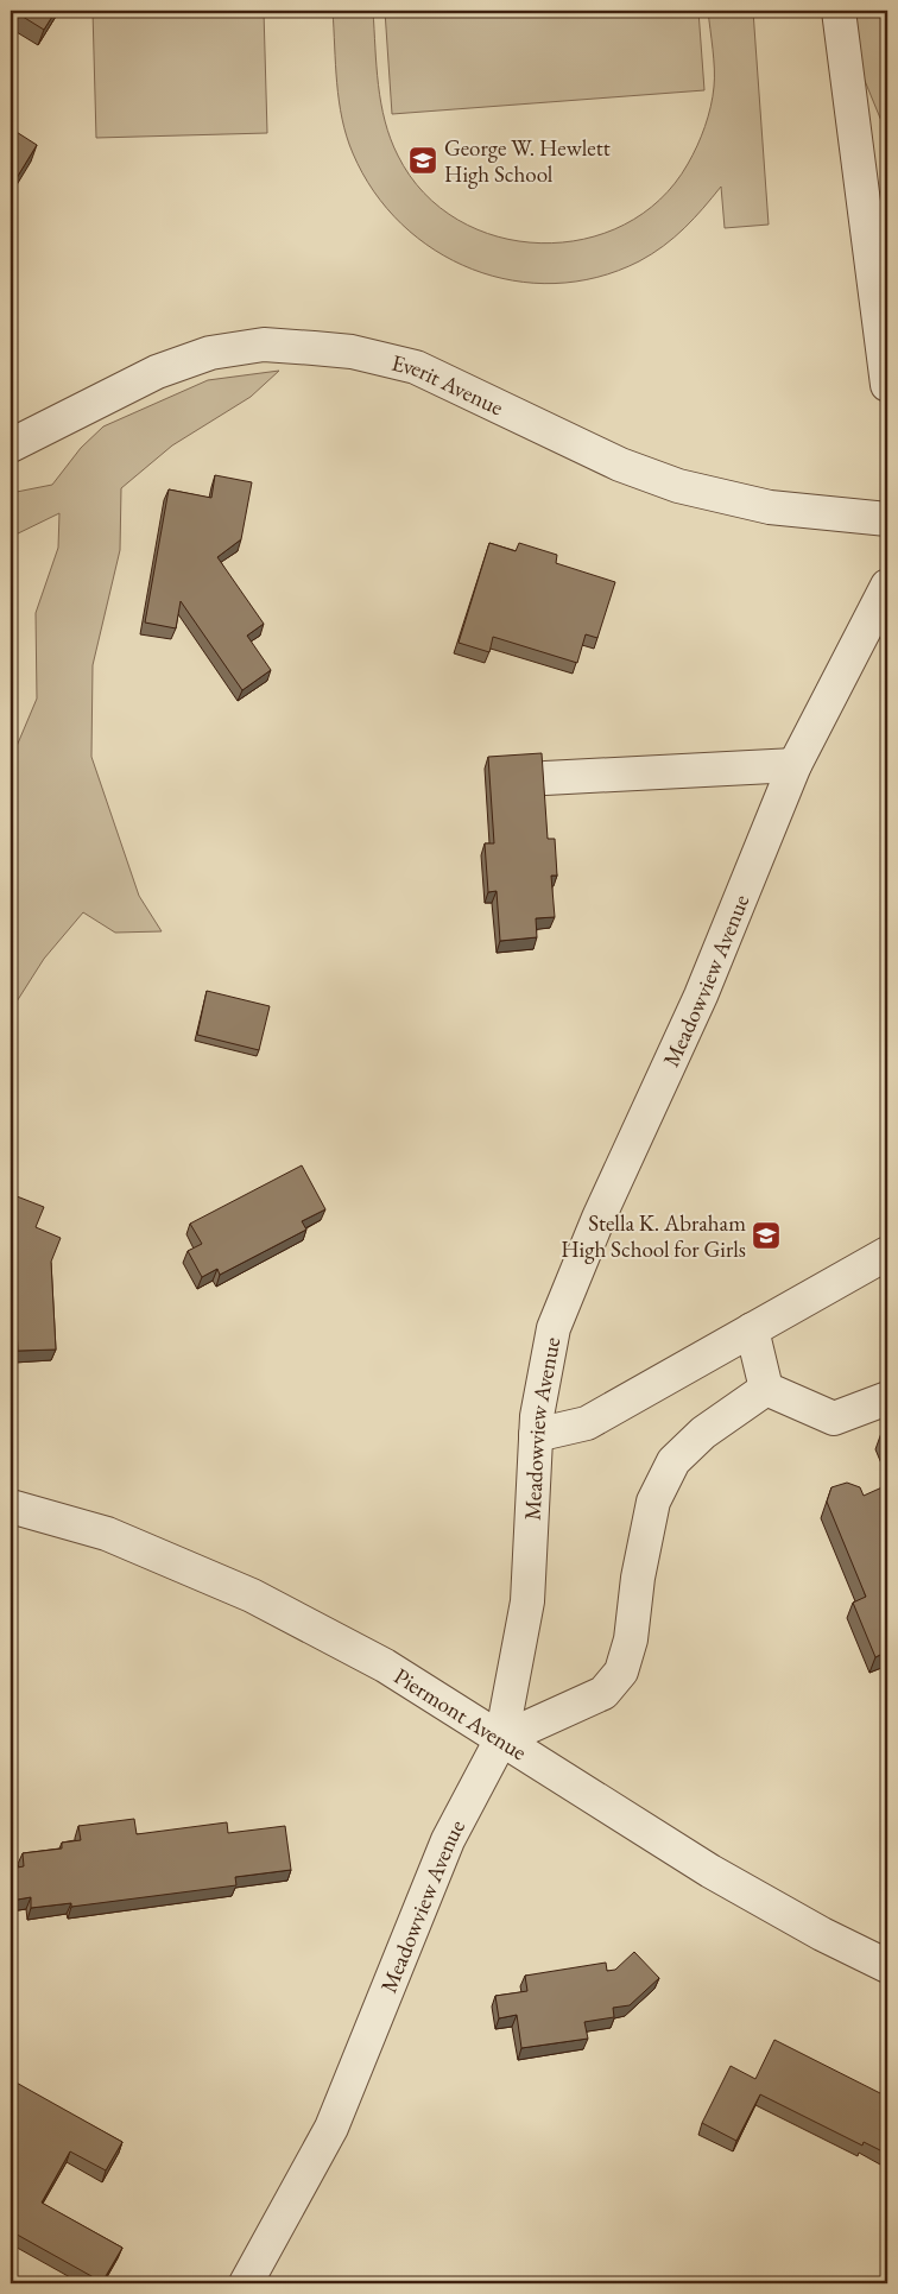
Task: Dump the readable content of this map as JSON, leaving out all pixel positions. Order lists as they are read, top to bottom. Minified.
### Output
{"streets":{"street":["Everit Avenue","Meadowview Avenue","Piermont Avenue"]},"crossings":[["Meadowview Avenue","Piermont Avenue"]],"places":{"school or university":["George W. Hewlett High School","Stella K. Abraham High School for Girls"]}}
